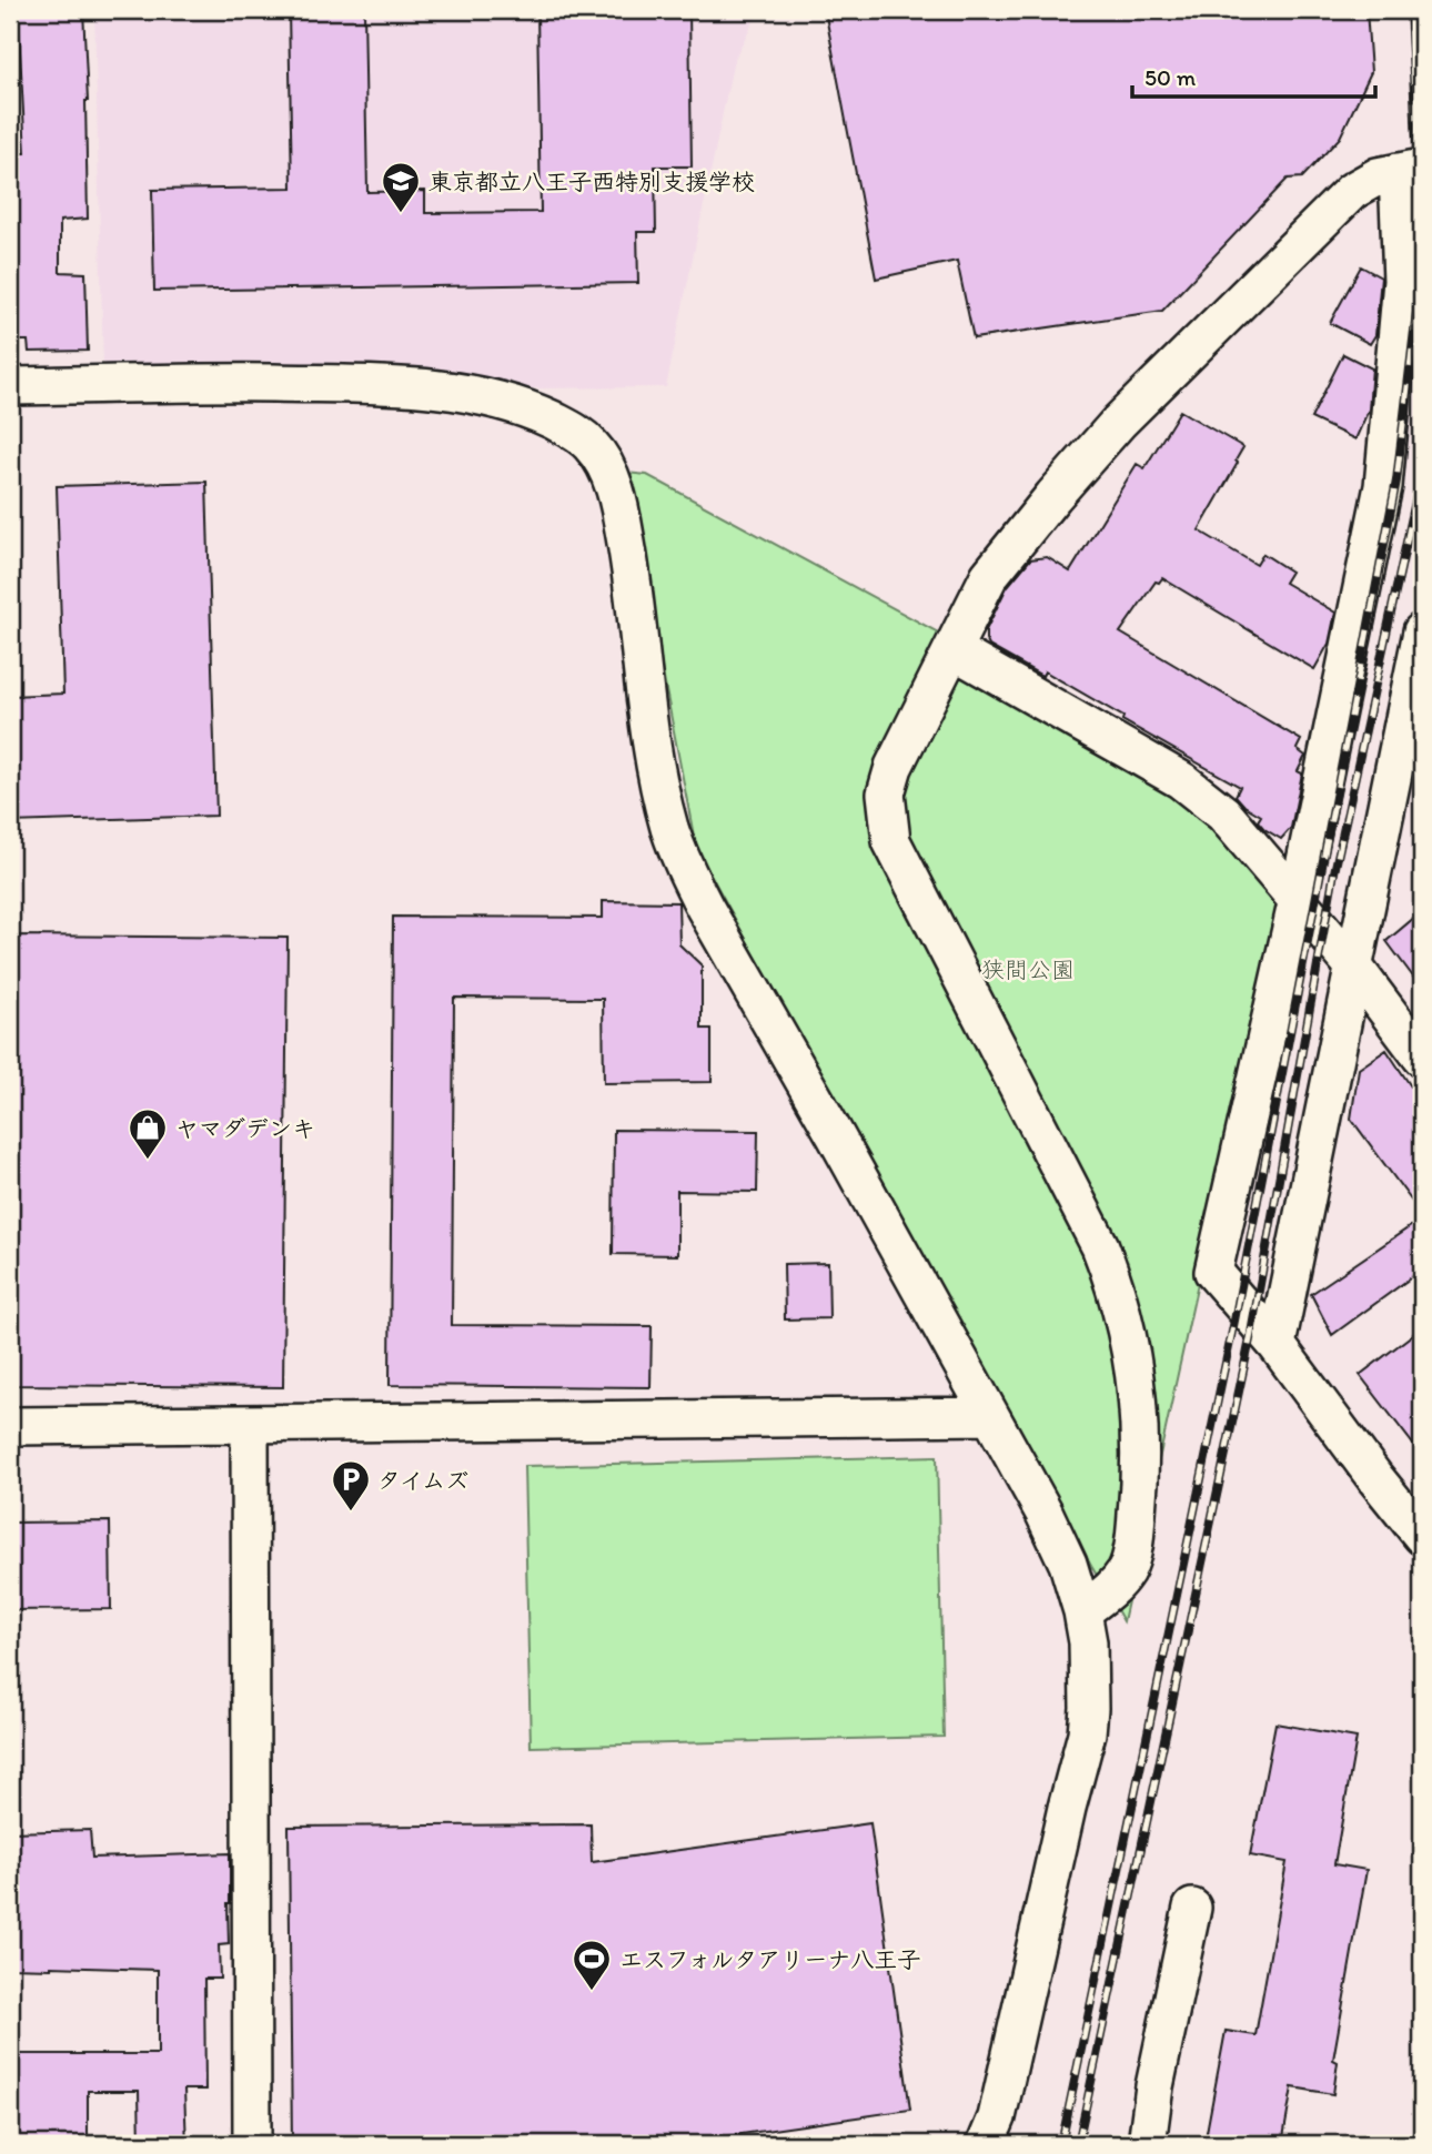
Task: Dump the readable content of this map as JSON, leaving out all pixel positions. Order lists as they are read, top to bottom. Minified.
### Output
{"parks":["狭間公園"],"places":{"school or university":["東京都立八王子西特別支援学校"],"shop":["ヤマダデンキ"],"parking":["タイムズ"],"sports":["エスフォルタアリーナ八王子"]},"scale_bar":"50 m"}
